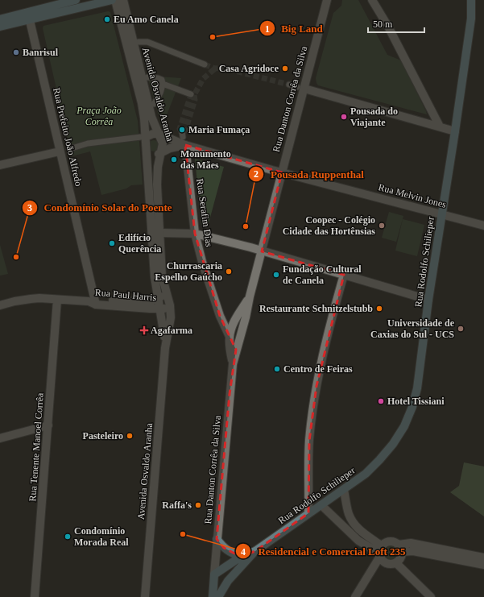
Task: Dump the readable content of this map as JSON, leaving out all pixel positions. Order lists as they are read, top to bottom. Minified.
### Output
{"streets":{"main road":["Rua Danton Corrêa da Silva","Rua Rodolfo Schilieper"],"street":["Avenida Osvaldo Aranha","Rua Prefeito João Alfredo","Rua Melvin Jones","Rua Serafim Dias","Rua Paul Harris","Rua Tenente Manoel Corrêa"]},"crossings":[["Avenida Osvaldo Aranha","Rua Melvin Jones"],["Avenida Osvaldo Aranha","Rua Paul Harris"],["Rua Danton Corrêa da Silva","Rua Melvin Jones"],["Rua Danton Corrêa da Silva","Rua Serafim Dias"],["Rua Danton Corrêa da Silva","Rua Rodolfo Schilieper"],["Rua Prefeito João Alfredo","Rua Paul Harris"],["Rua Melvin Jones","Rua Serafim Dias"],["Rua Melvin Jones","Rua Rodolfo Schilieper"],["Rua Paul Harris","Rua Tenente Manoel Corrêa"]],"parks":["Praça João Corrêa"],"places":{"other":["Eu Amo Canela","Big Land","Banrisul","Casa Agridoce","Pousada do Viajante","Maria Fumaça","Monumento das Mães","Coopec - Colégio Cidade das Hortênsias","Pousada Ruppenthal","Edifício Querência","Condomínio Solar do Poente","Churrascaria Espelho Gaúcho","Fundação Cultural de Canela","Restaurante Schnitzelstubb","Universidade de Caxias do Sul - UCS","Centro de Feiras","Hotel Tissiani","Pasteleiro","Raffa's","Residencial e Comercial Loft 235","Condomínio Morada Real"],"health":["Agafarma"]},"scale_bar":"50 m"}
